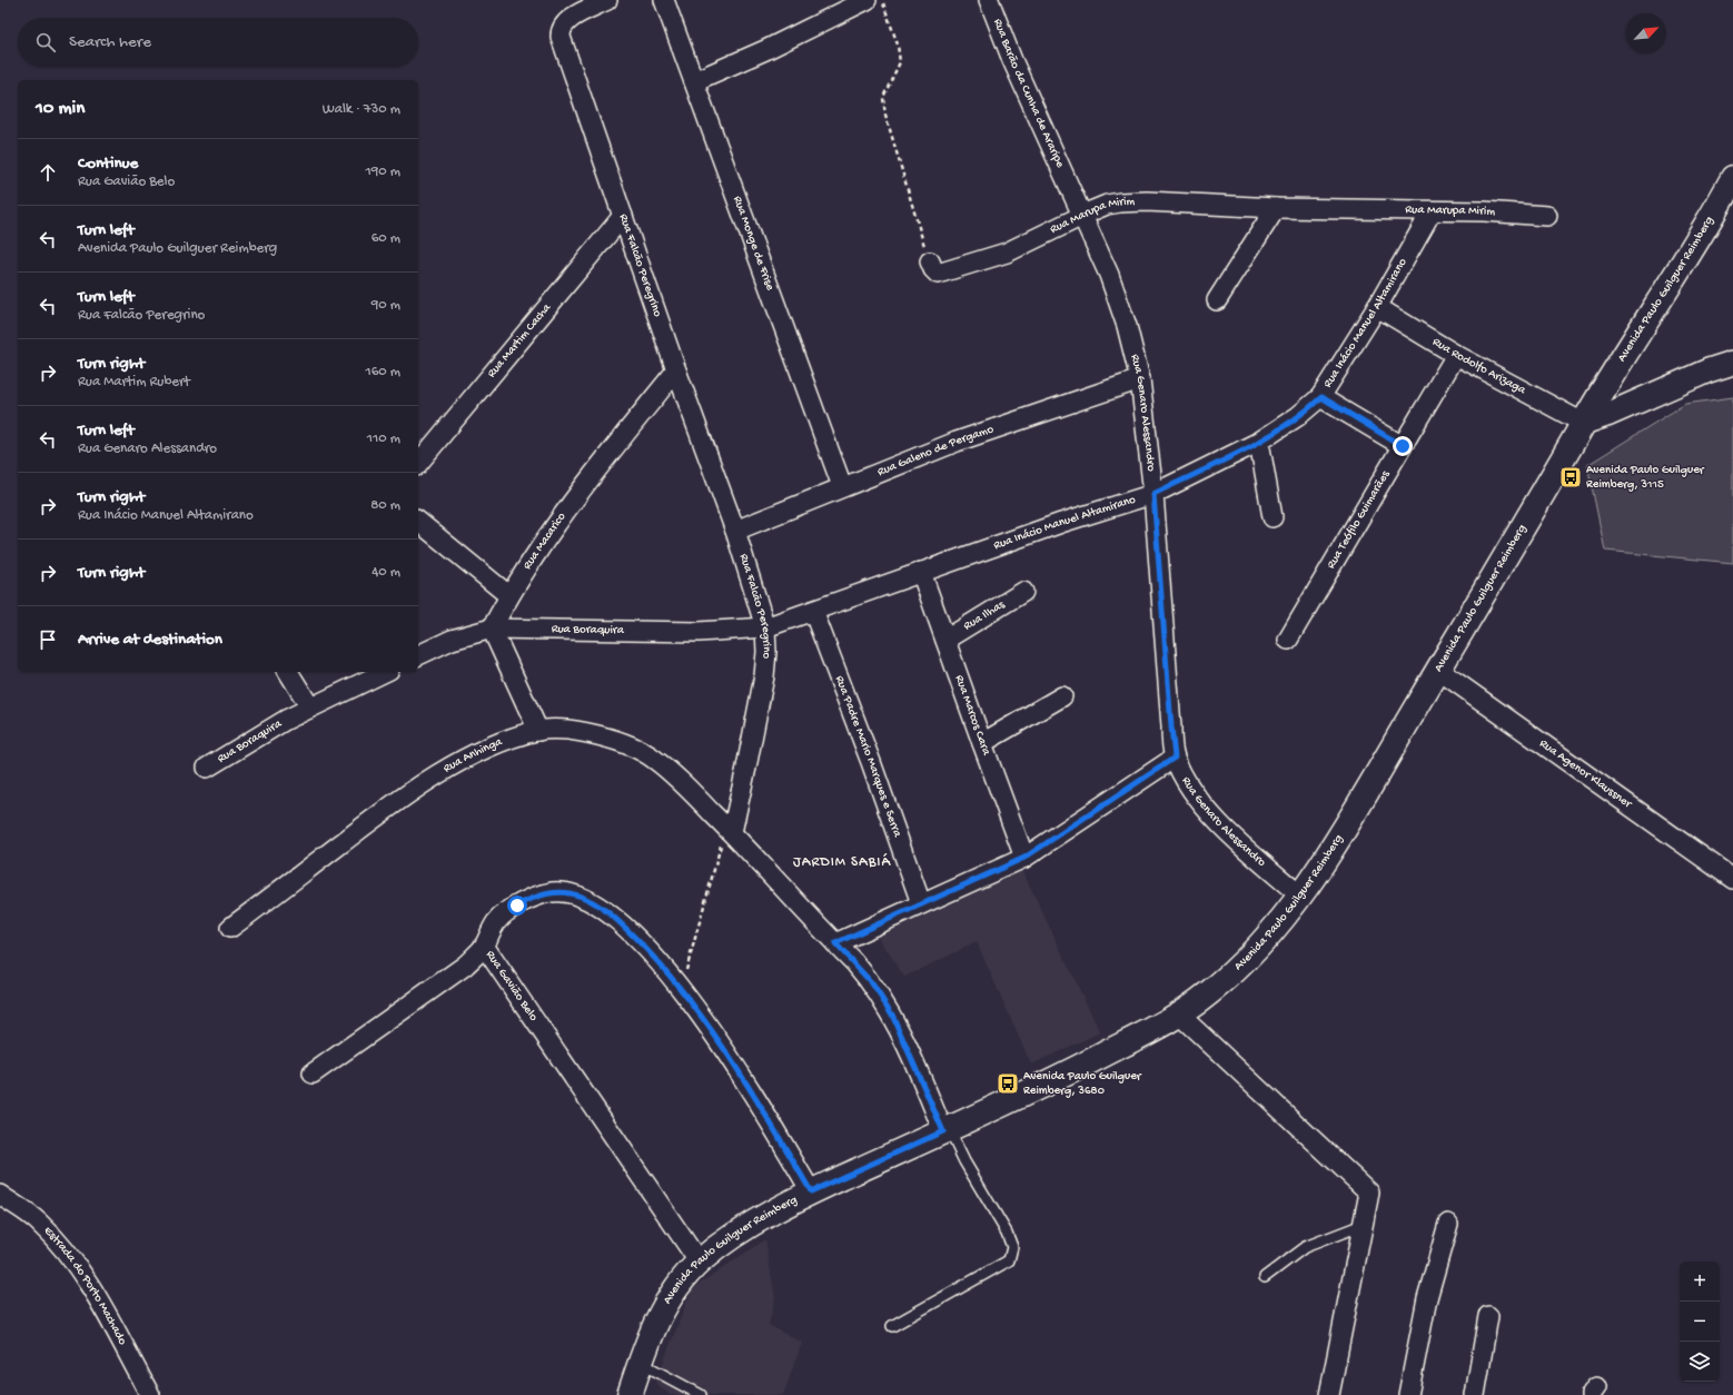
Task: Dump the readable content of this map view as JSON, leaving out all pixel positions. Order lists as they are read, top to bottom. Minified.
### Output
{"streets":{"main road":["Avenida Paulo Guilguer Reimberg"],"street":["Rua Barão da Cunha de Araripe","Rua Marupa Mirim","Rua Monge de Frise","Rua Falcão Peregrino","Rua Inácio Manuel Altamirano","Rua Martim Cacha","Rua Rodolfo Arizaga","Rua Genaro Alessandro","Rua Galeno de Pergamo","Rua Teófilo Guimarães","Rua Macarico","Rua Ilhas","Rua Boraquira","Rua Marcos Cara","Rua Padre Mario Marques e Serra","Rua Anhinga","Rua Agenor Klaussner","Rua Gavião Belo","Estrada do Porto Machado"]},"crossings":[["Rua Barão da Cunha de Araripe","Rua Genaro Alessandro"],["Rua Marupa Mirim","Rua Inácio Manuel Altamirano"],["Rua Marupa Mirim","Rua Genaro Alessandro"],["Rua Monge de Frise","Rua Galeno de Pergamo"],["Rua Falcão Peregrino","Rua Inácio Manuel Altamirano"],["Rua Falcão Peregrino","Rua Martim Cacha"],["Rua Falcão Peregrino","Rua Galeno de Pergamo"],["Rua Falcão Peregrino","Rua Macarico"],["Rua Falcão Peregrino","Rua Boraquira"],["Rua Falcão Peregrino","Rua Anhinga"],["Avenida Paulo Guilguer Reimberg","Rua Rodolfo Arizaga"],["Avenida Paulo Guilguer Reimberg","Rua Genaro Alessandro"],["Avenida Paulo Guilguer Reimberg","Rua Agenor Klaussner"],["Avenida Paulo Guilguer Reimberg","Rua Gavião Belo"],["Rua Inácio Manuel Altamirano","Rua Rodolfo Arizaga"],["Rua Inácio Manuel Altamirano","Rua Genaro Alessandro"],["Rua Inácio Manuel Altamirano","Rua Boraquira"],["Rua Inácio Manuel Altamirano","Rua Marcos Cara"],["Rua Inácio Manuel Altamirano","Rua Padre Mario Marques e Serra"],["Rua Rodolfo Arizaga","Rua Teófilo Guimarães"],["Rua Genaro Alessandro","Rua Galeno de Pergamo"],["Rua Macarico","Rua Boraquira"],["Rua Ilhas","Rua Marcos Cara"]],"districts":["JARDIM SABIÁ"],"places":{"bus stop":["Avenida Paulo Guilguer Reimberg, 3115","Avenida Paulo Guilguer Reimberg, 3680"]},"north":"top right","page":{"search":"Search here","heading":["10 min","Walk · 730 m"],"list":[["Continue","Rua Gavião Belo","190 m"],["Turn left","Avenida Paulo Guilguer Reimberg","60 m"],["Turn left","Rua Falcão Peregrino","90 m"],["Turn right","Rua Martim Rubert","160 m"],["Turn left","Rua Genaro Alessandro","110 m"],["Turn right","Rua Inácio Manuel Altamirano","80 m"],["Turn right","40 m"],"Arrive at destination"],"map_buttons":["+","−"]}}
